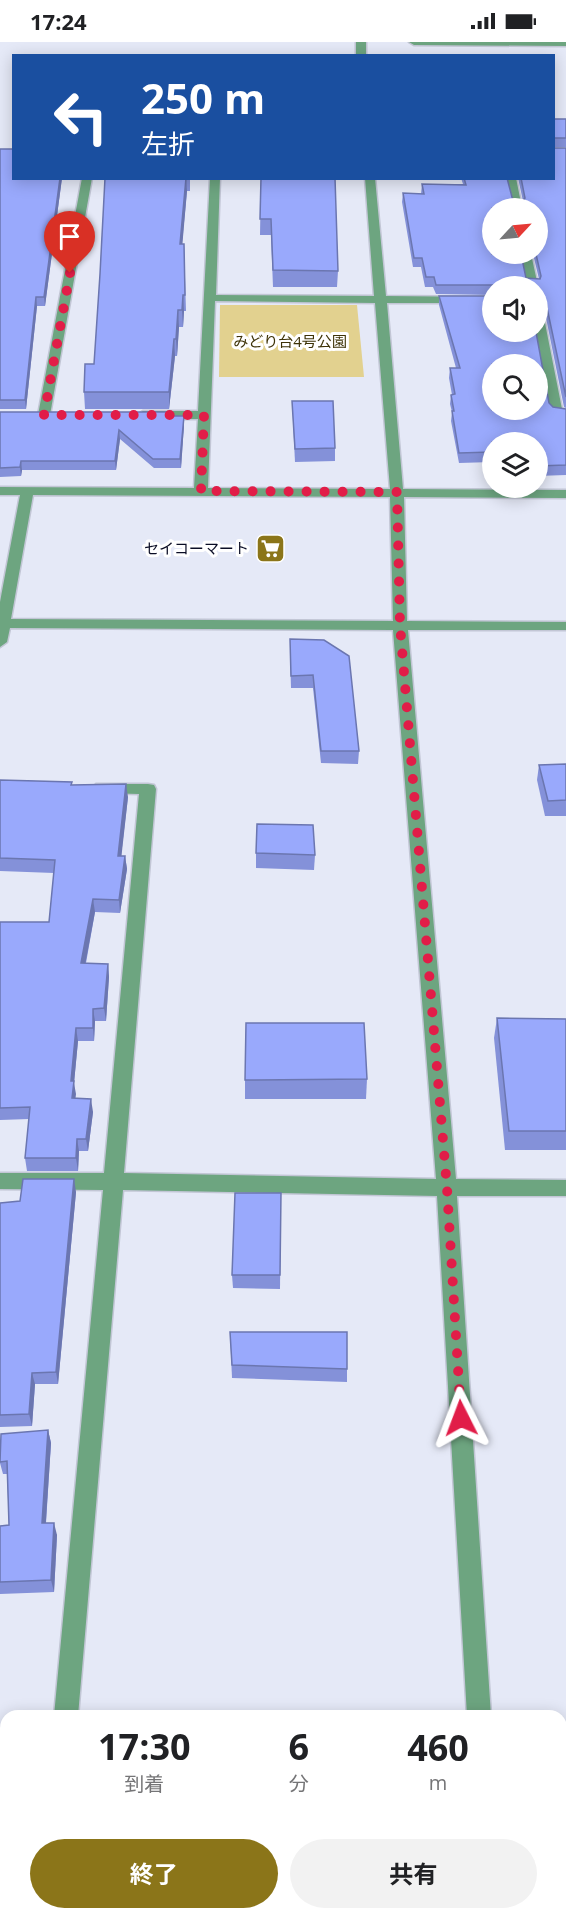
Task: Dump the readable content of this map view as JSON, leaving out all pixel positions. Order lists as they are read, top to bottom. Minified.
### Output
{"parks":["みどり台4号公園"],"places":{"supermarket":["セイコーマート"]},"north":"top right","page":{"status":"17:24","turn":["250 m","左折"],"eta":["17:30","到着","6","分","460","m"],"buttons":["終了","共有"]}}
